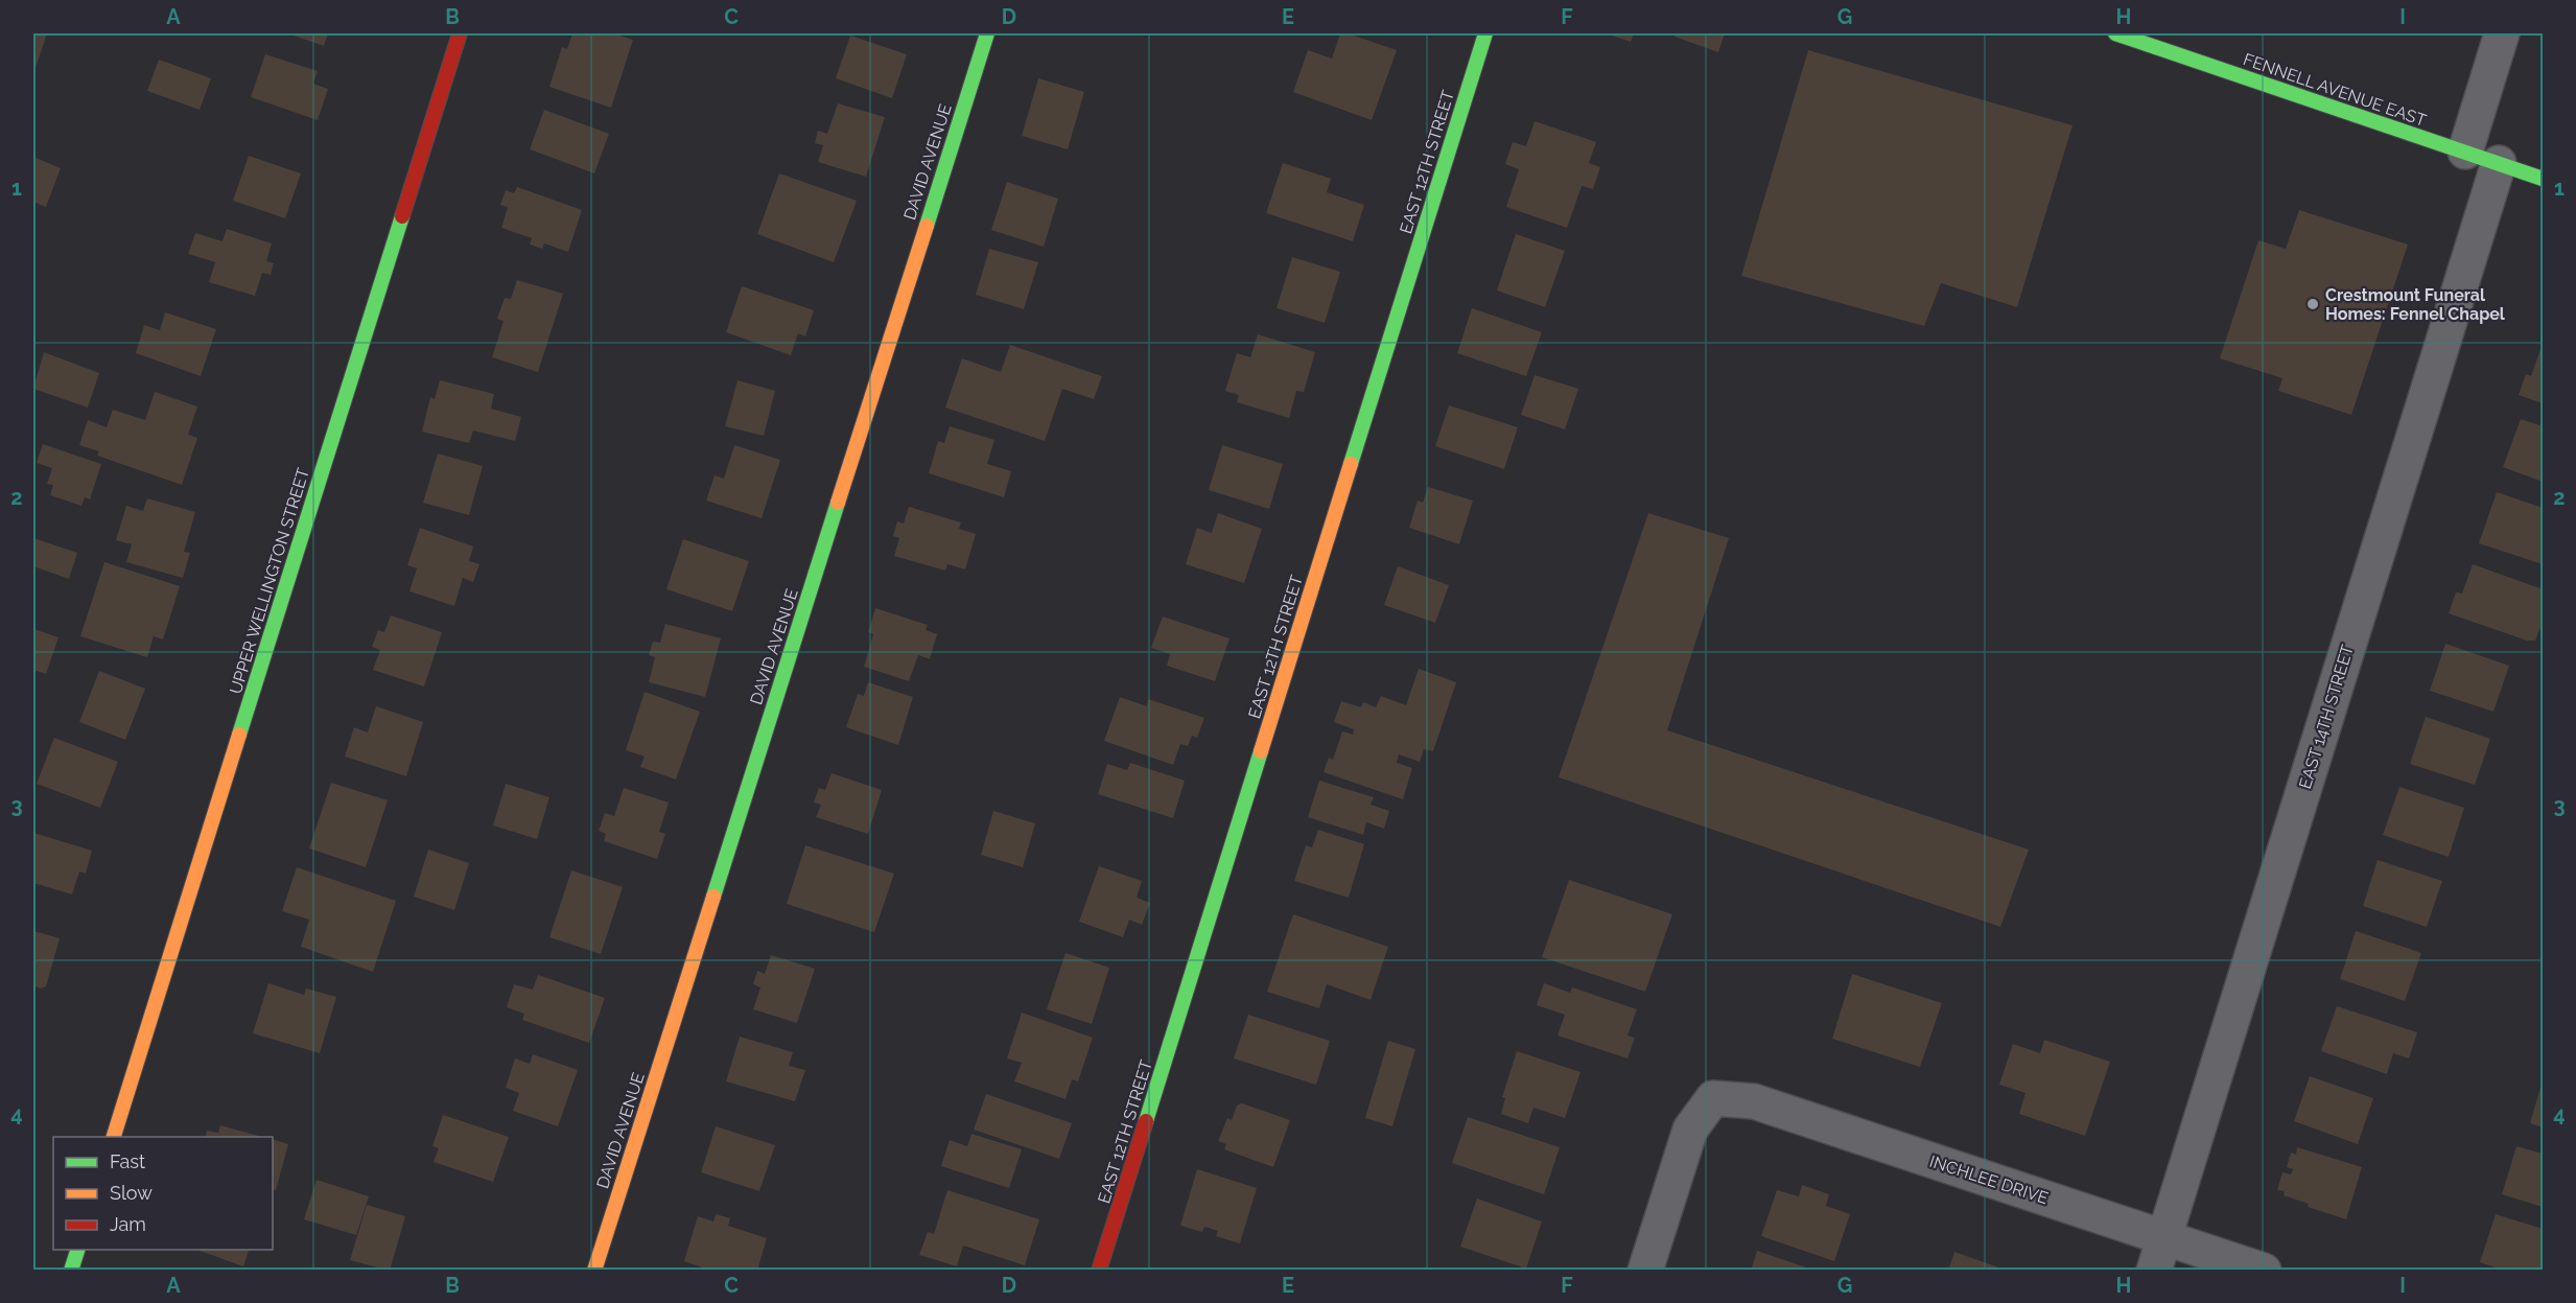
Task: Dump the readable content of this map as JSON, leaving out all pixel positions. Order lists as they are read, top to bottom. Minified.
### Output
{"streets":{"street":["FENNELL AVENUE EAST","DAVID AVENUE","EAST 12TH STREET","UPPER WELLINGTON STREET","EAST 14TH STREET","INCHLEE DRIVE"]},"crossings":[["FENNELL AVENUE EAST","EAST 14TH STREET"],["EAST 14TH STREET","INCHLEE DRIVE"]],"places":["Crestmount Funeral Homes: Fennel Chapel"],"legend":["Fast","Slow","Jam"],"grid":{"columns":["A","B","C","D","E","F","G","H","I"],"rows":["1","2","3","4"]}}
